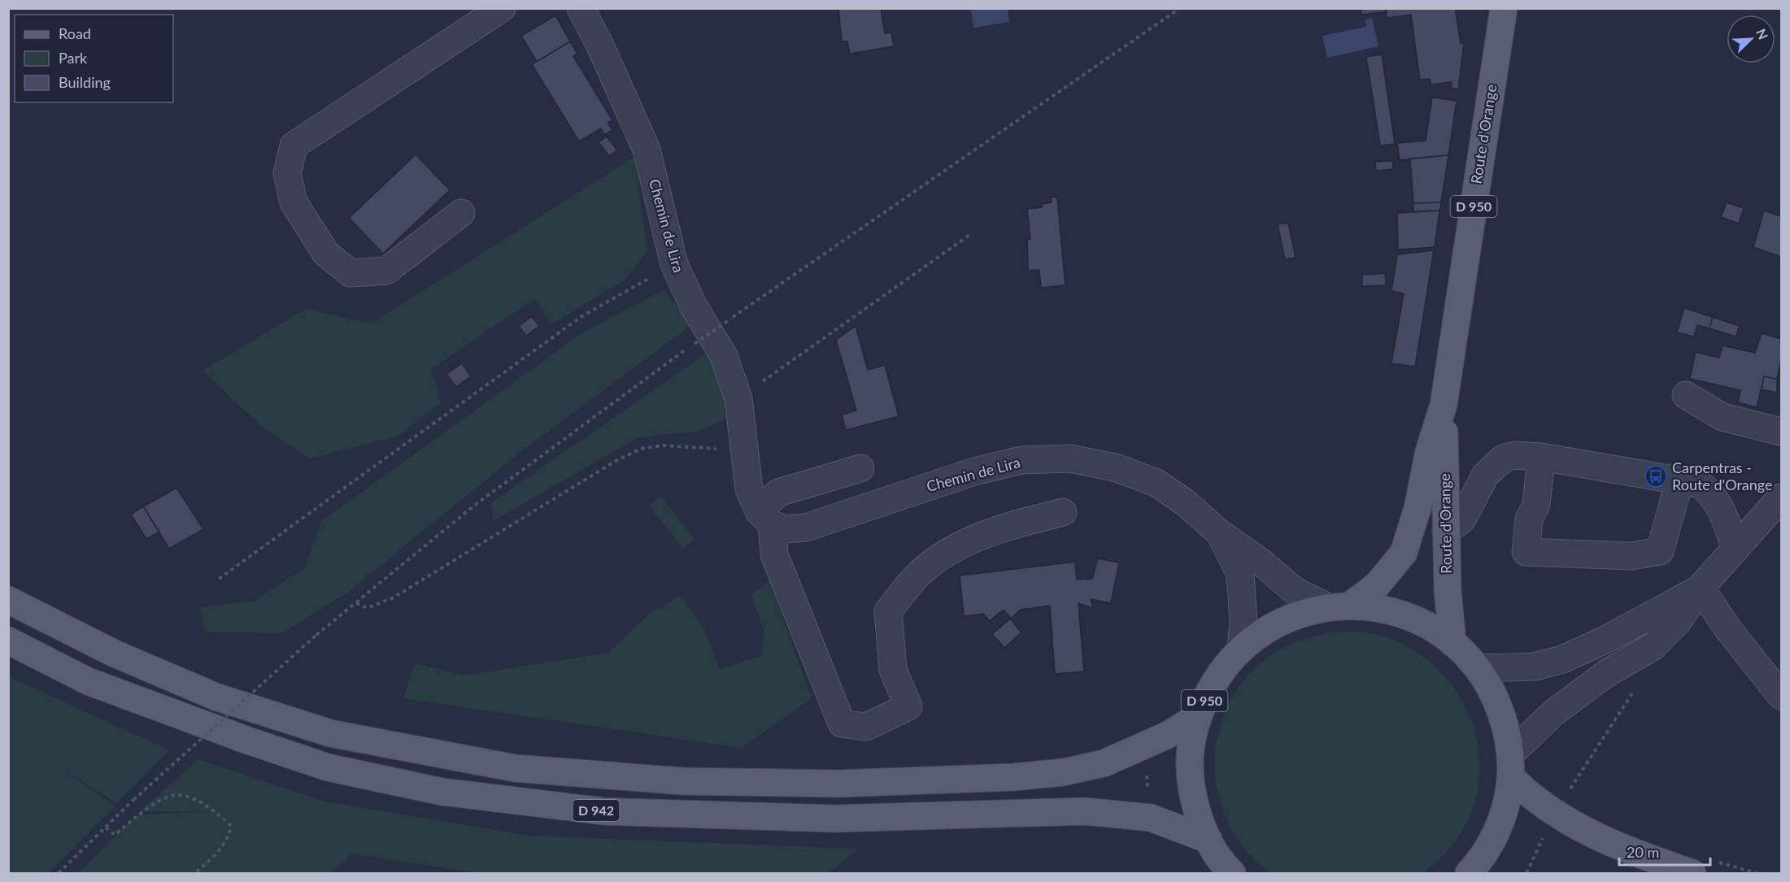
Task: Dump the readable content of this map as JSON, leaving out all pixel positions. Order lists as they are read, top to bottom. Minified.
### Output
{"streets":{"main road":["Route d'Orange","D 950","D 942"],"street":["Chemin de Lira"]},"crossings":[["Route d'Orange","D 950"],["D 950","D 942"]],"places":{"bus stop":["Carpentras - Route d'Orange"]},"legend":["Road","Park","Building"],"scale_bar":"20 m","north":"top right"}
